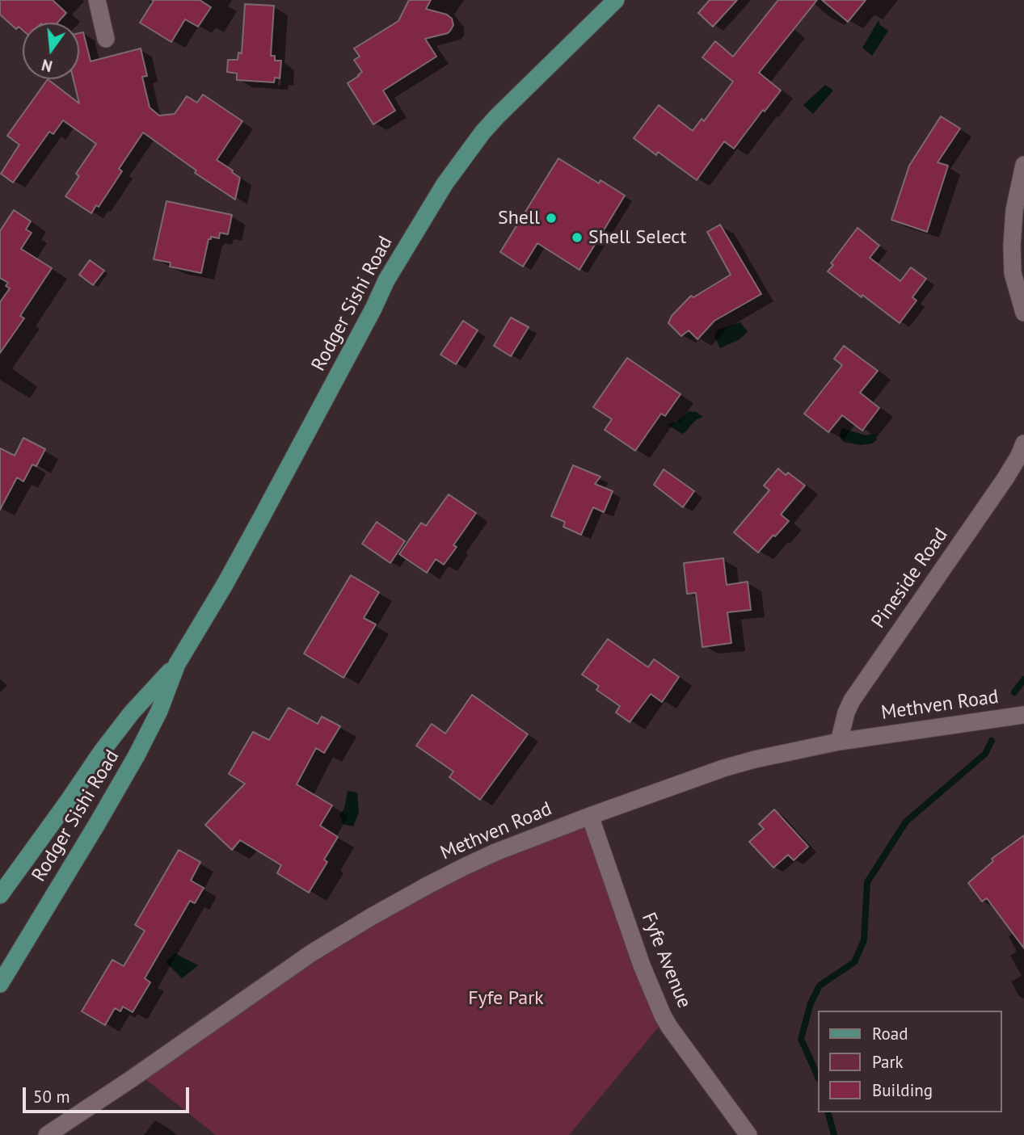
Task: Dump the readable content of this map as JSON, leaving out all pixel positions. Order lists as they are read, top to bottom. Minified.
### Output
{"streets":{"main road":["Rodger Sishi Road"],"street":["Pineside Road","Methven Road","Fyfe Avenue"]},"crossings":[["Pineside Road","Methven Road"],["Methven Road","Fyfe Avenue"]],"parks":["Fyfe Park"],"places":["Shell","Shell Select"],"legend":["Road","Park","Building"],"scale_bar":"50 m","north":"bottom"}
